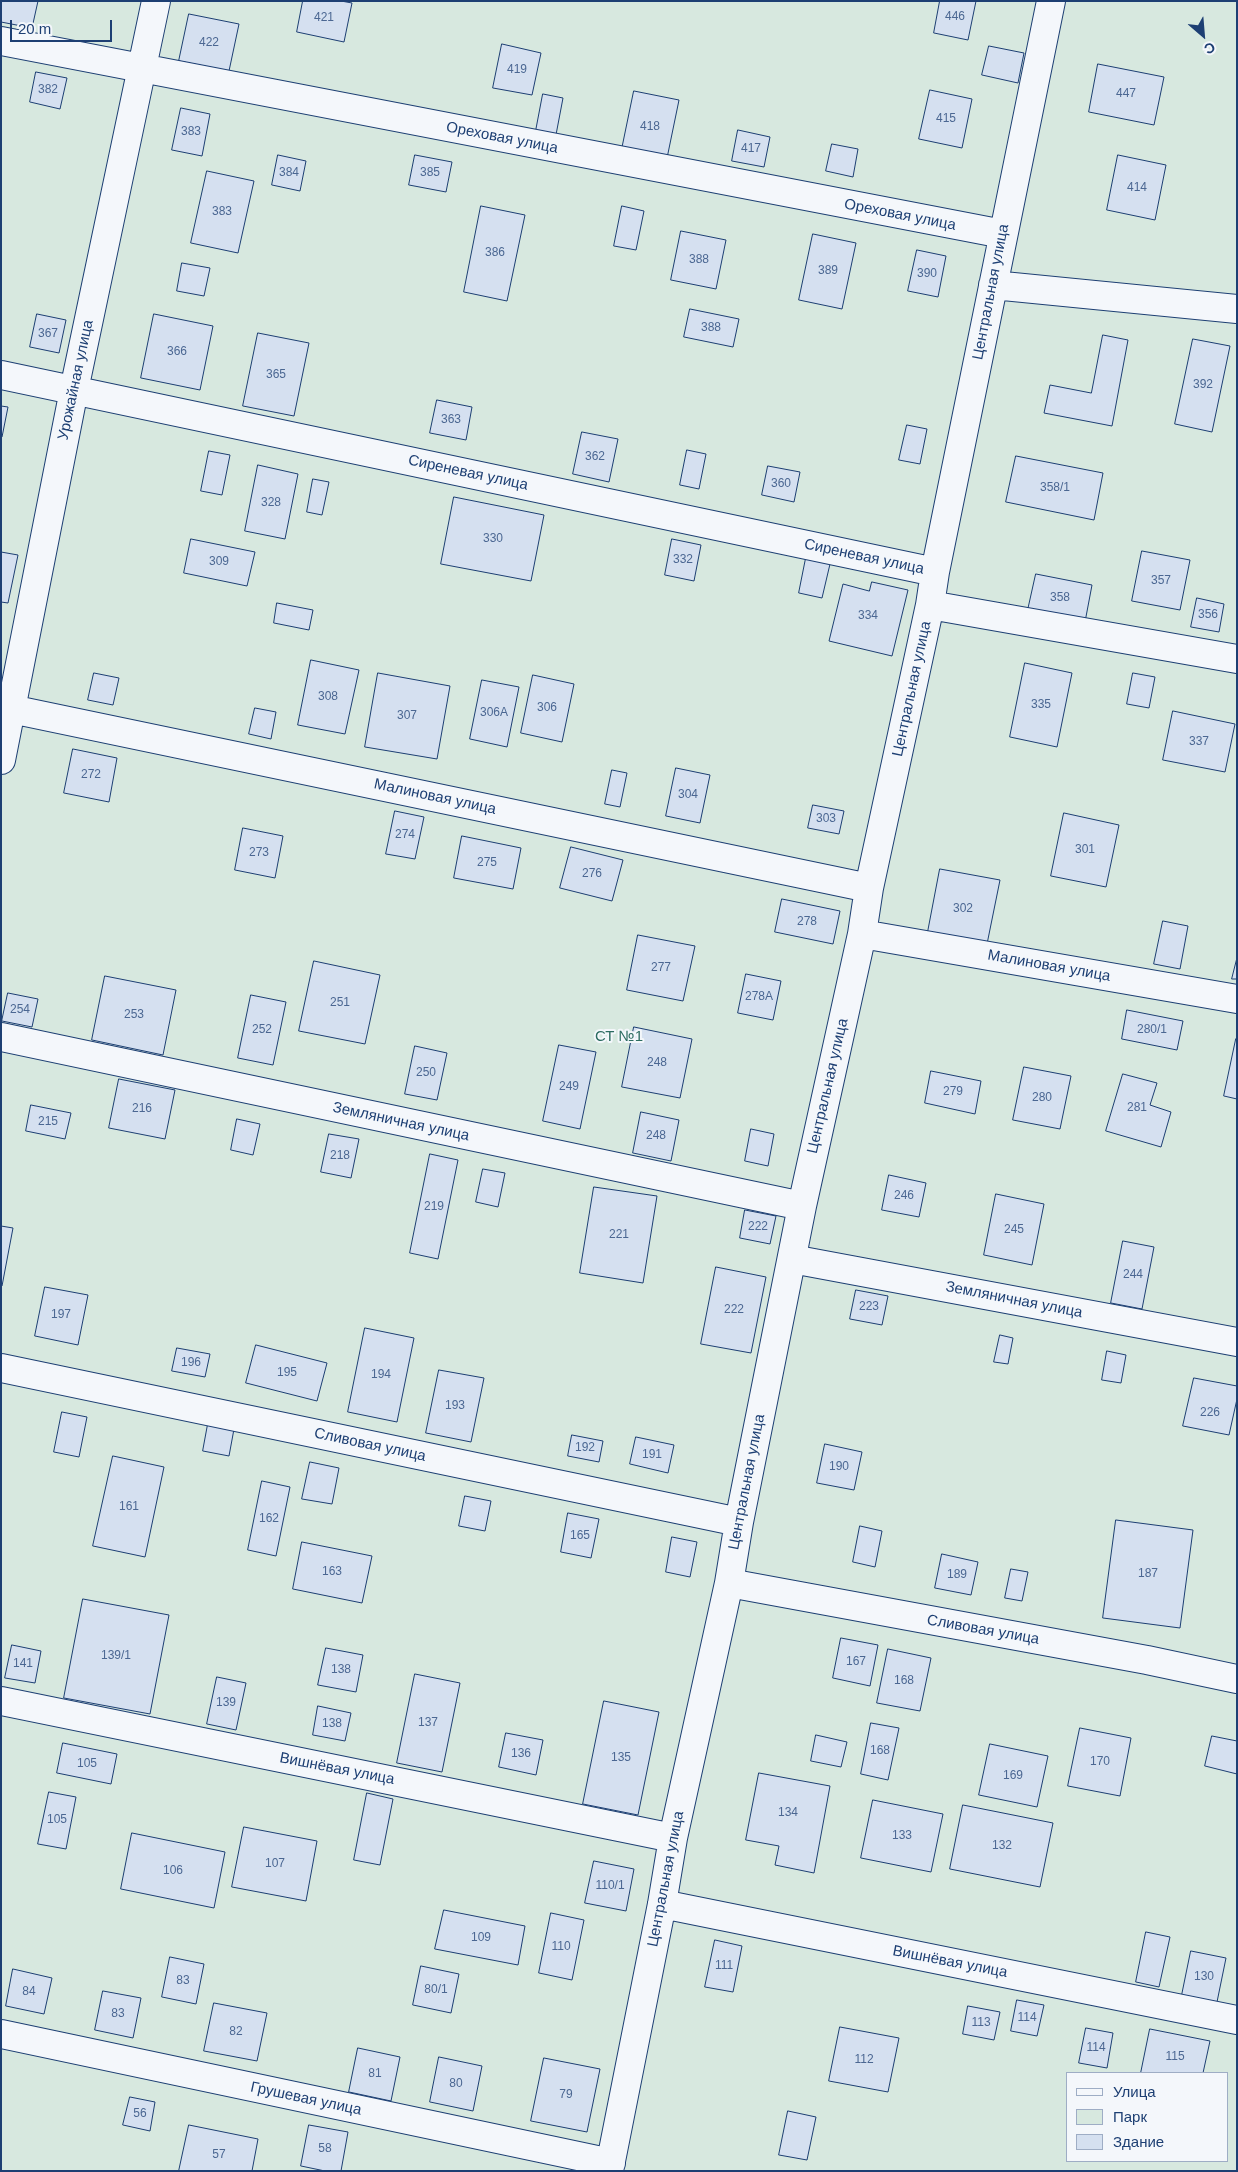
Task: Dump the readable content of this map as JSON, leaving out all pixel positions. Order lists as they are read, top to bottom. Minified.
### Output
{"streets":{"street":["Ореховая улица","Центральная улица","Урожайная улица","Сиреневая улица","Малиновая улица","Земляничная улица","Сливовая улица","Вишнёвая улица","Грушевая улица"]},"crossings":[["Ореховая улица","Центральная улица"],["Ореховая улица","Урожайная улица"],["Центральная улица","Сиреневая улица"],["Центральная улица","Малиновая улица"],["Центральная улица","Земляничная улица"],["Центральная улица","Сливовая улица"],["Центральная улица","Вишнёвая улица"],["Центральная улица","Грушевая улица"],["Урожайная улица","Сиреневая улица"],["Урожайная улица","Малиновая улица"]],"parks":["СТ №1"],"house_numbers":["446","421","422","419","382","447","415","418","383","417","384","385","414","383","386","388","389","390","388","367","366","365","392","363","362","360","358/1","328","330","332","309","357","358","356","334","308","335","306","306А","307","337","272","304","303","274","301","273","275","276","302","278","277","278А","251","254","253","252","280/1","248","250","249","279","280","281","216","215","248","218","246","219","222","245","221","244","223","222","197","196","195","194","193","226","192","191","190","161","162","165","163","187","189","139/1","167","141","138","168","139","137","138","168","136","135","170","105","169","134","105","133","132","107","106","110/1","109","110","111","130","83","80/1","84","83","114","113","82","114","115","112","81","80","79","56","58","57"],"legend":["Улица","Парк","Здание"],"scale_bar":"20 m","north":"bottom right"}
